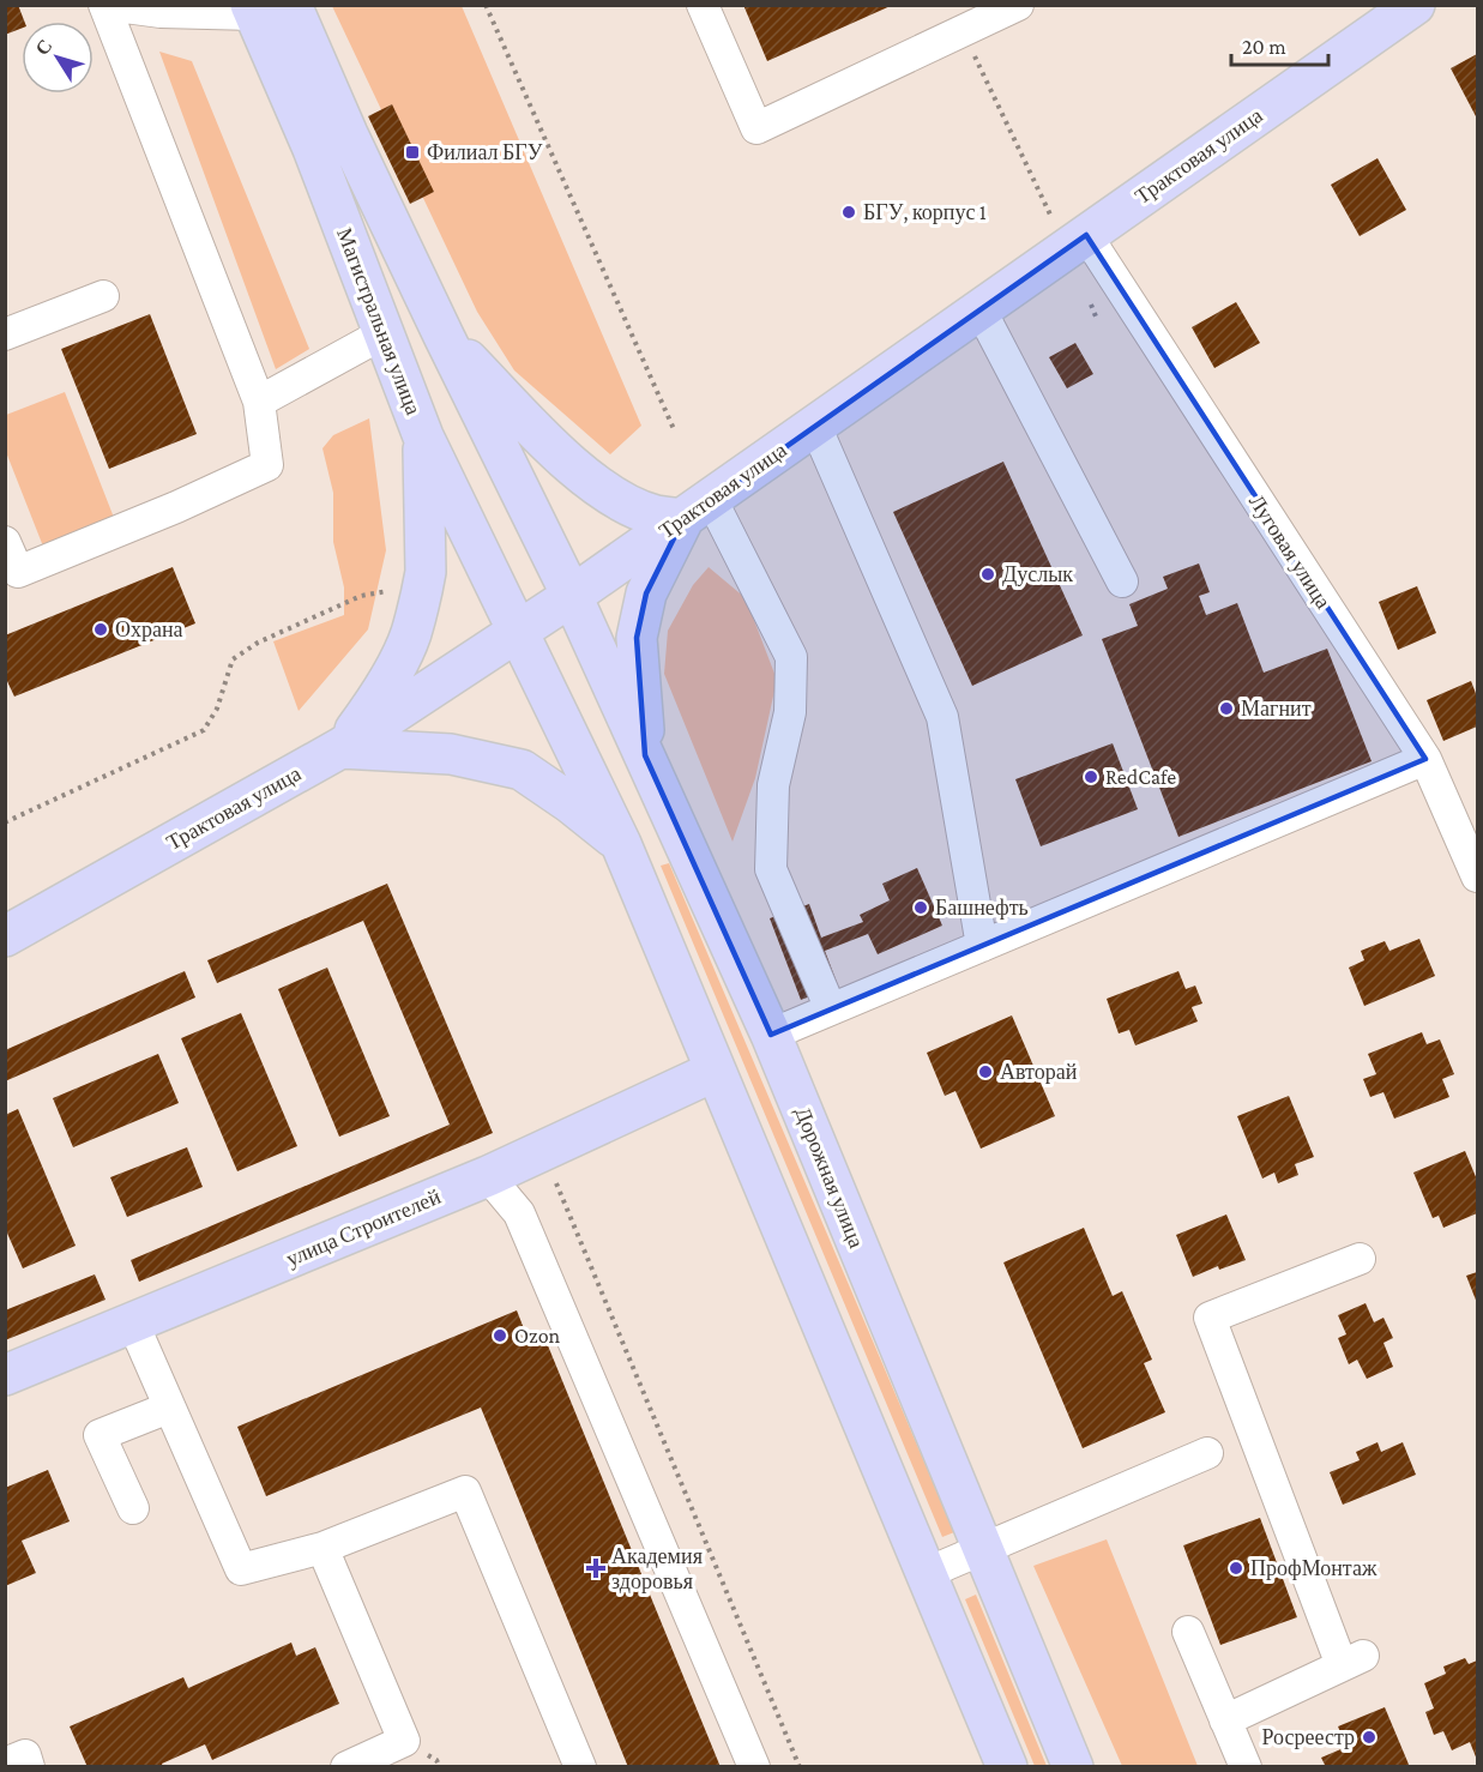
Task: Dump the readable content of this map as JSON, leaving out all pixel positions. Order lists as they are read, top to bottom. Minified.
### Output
{"streets":{"main road":["Трактовая улица","Магистральная улица","Дорожная улица","улица Строителей"],"street":["Луговая улица"]},"crossings":[["Трактовая улица","Магистральная улица"],["Трактовая улица","Луговая улица"],["Трактовая улица","Дорожная улица"],["Магистральная улица","Дорожная улица"]],"places":{"transit":["Филиал БГУ"],"other":["БГУ, корпус 1","Дуслык","Охрана","Магнит","RedCafe","Башнефть","Авторай","Ozon","ПрофМонтаж","Росреестр"],"health":["Академия здоровья"]},"scale_bar":"20 m","north":"top left"}
